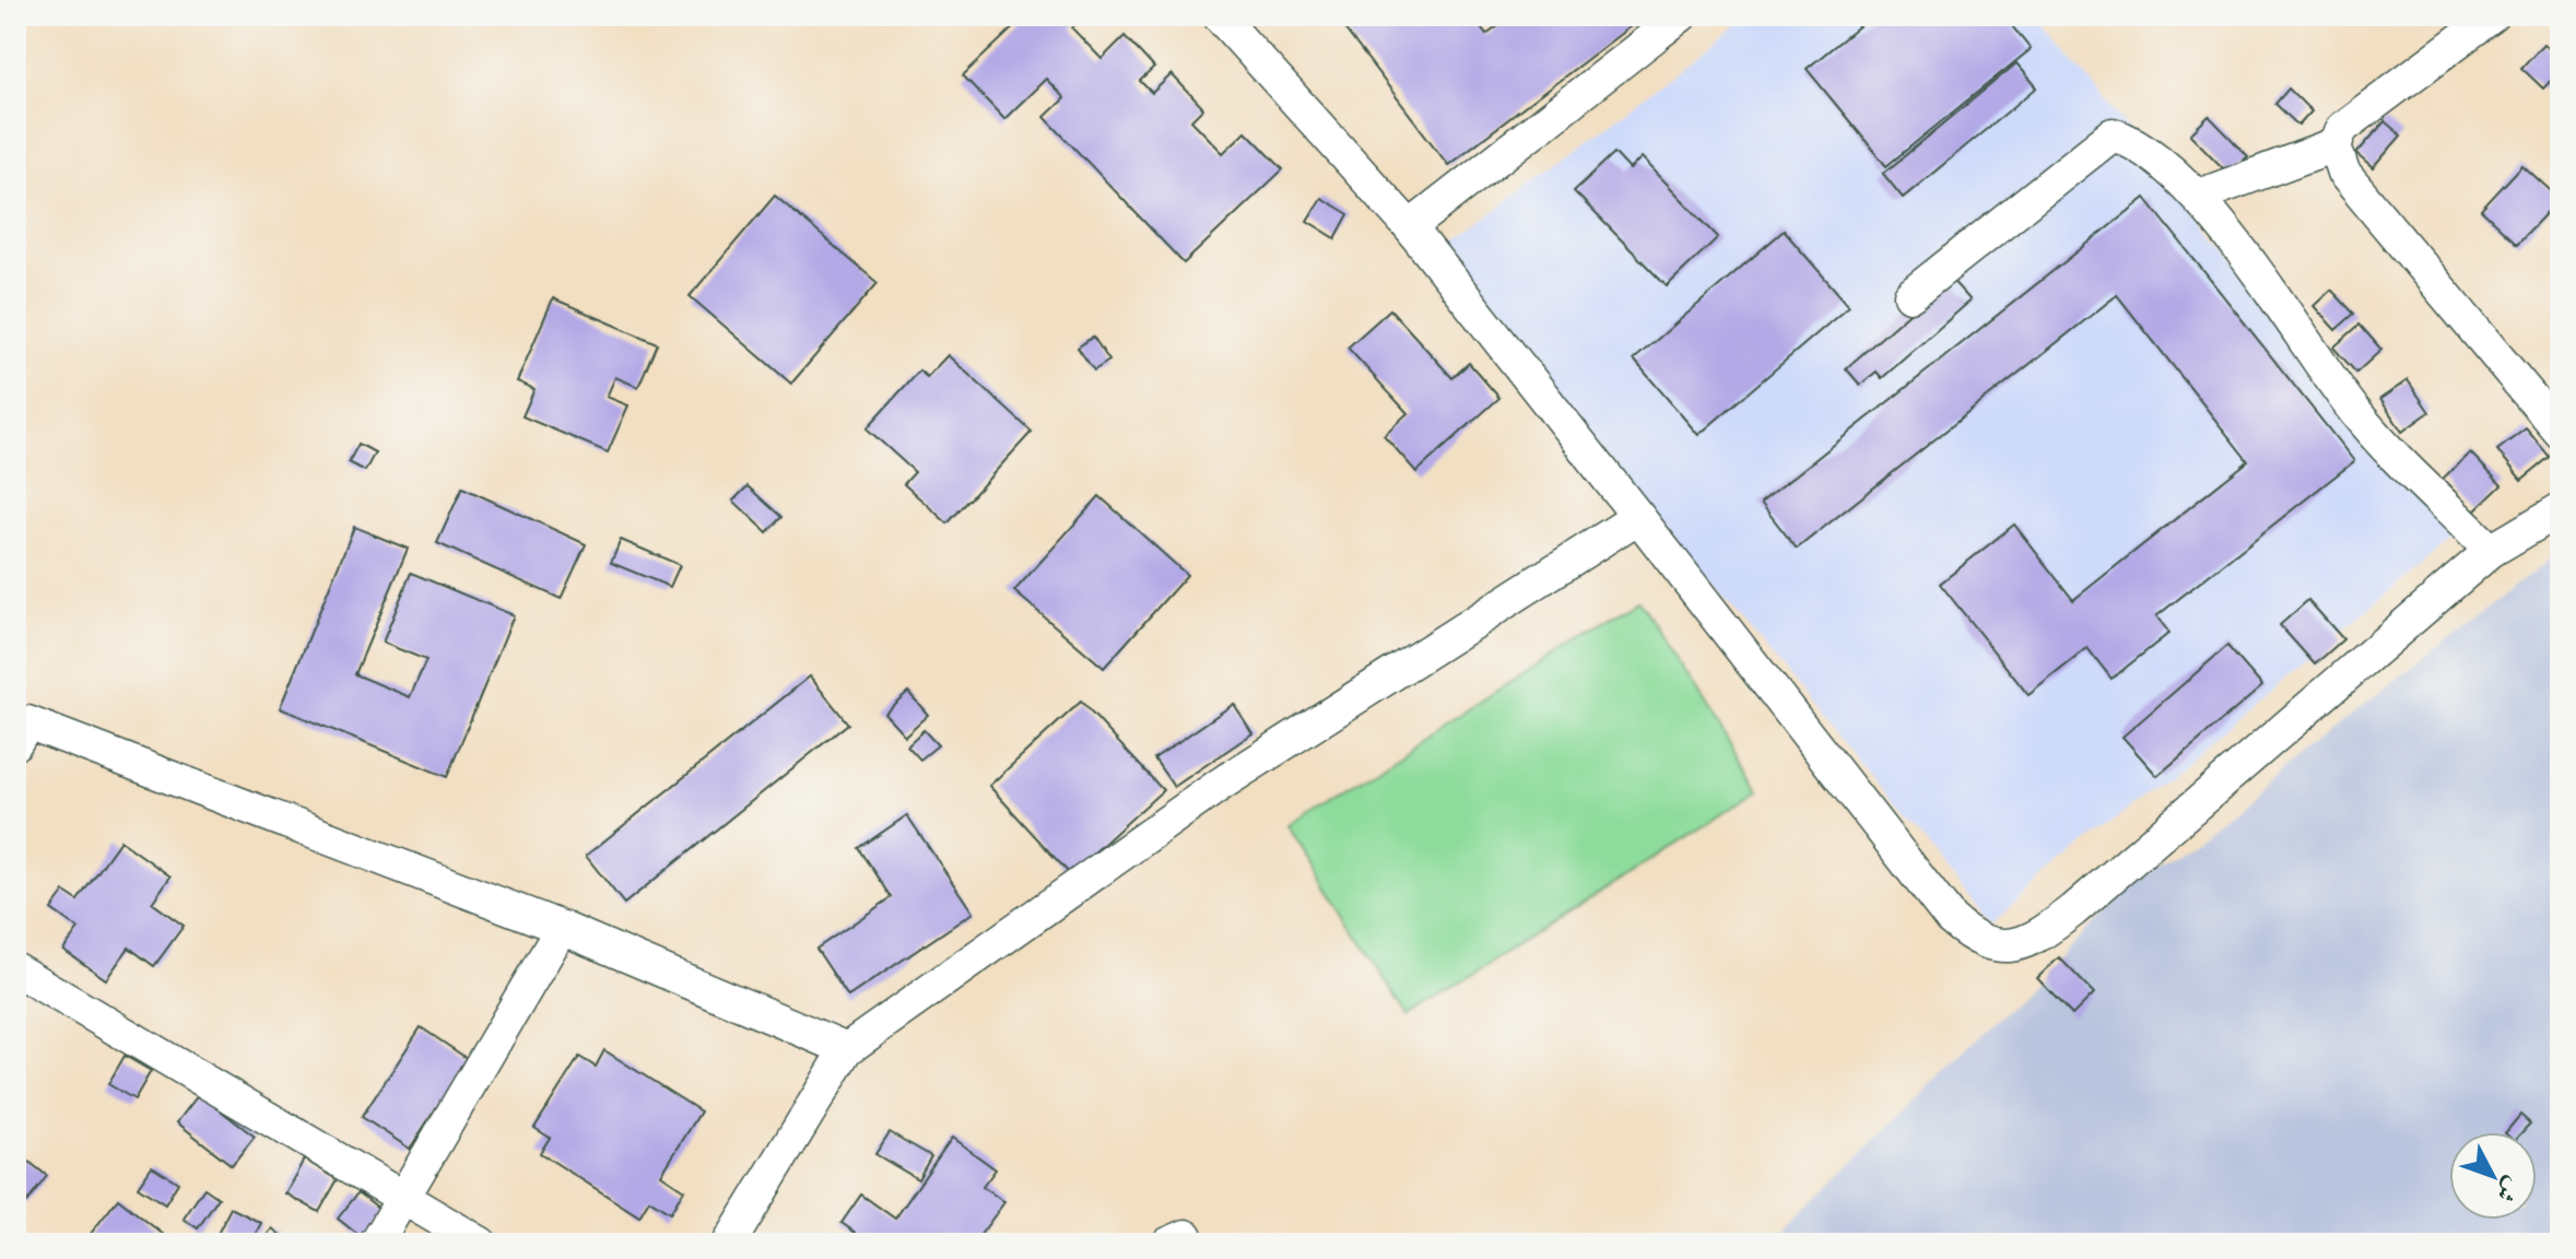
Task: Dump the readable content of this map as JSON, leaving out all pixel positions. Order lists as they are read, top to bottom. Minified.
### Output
{"north":"bottom right"}
